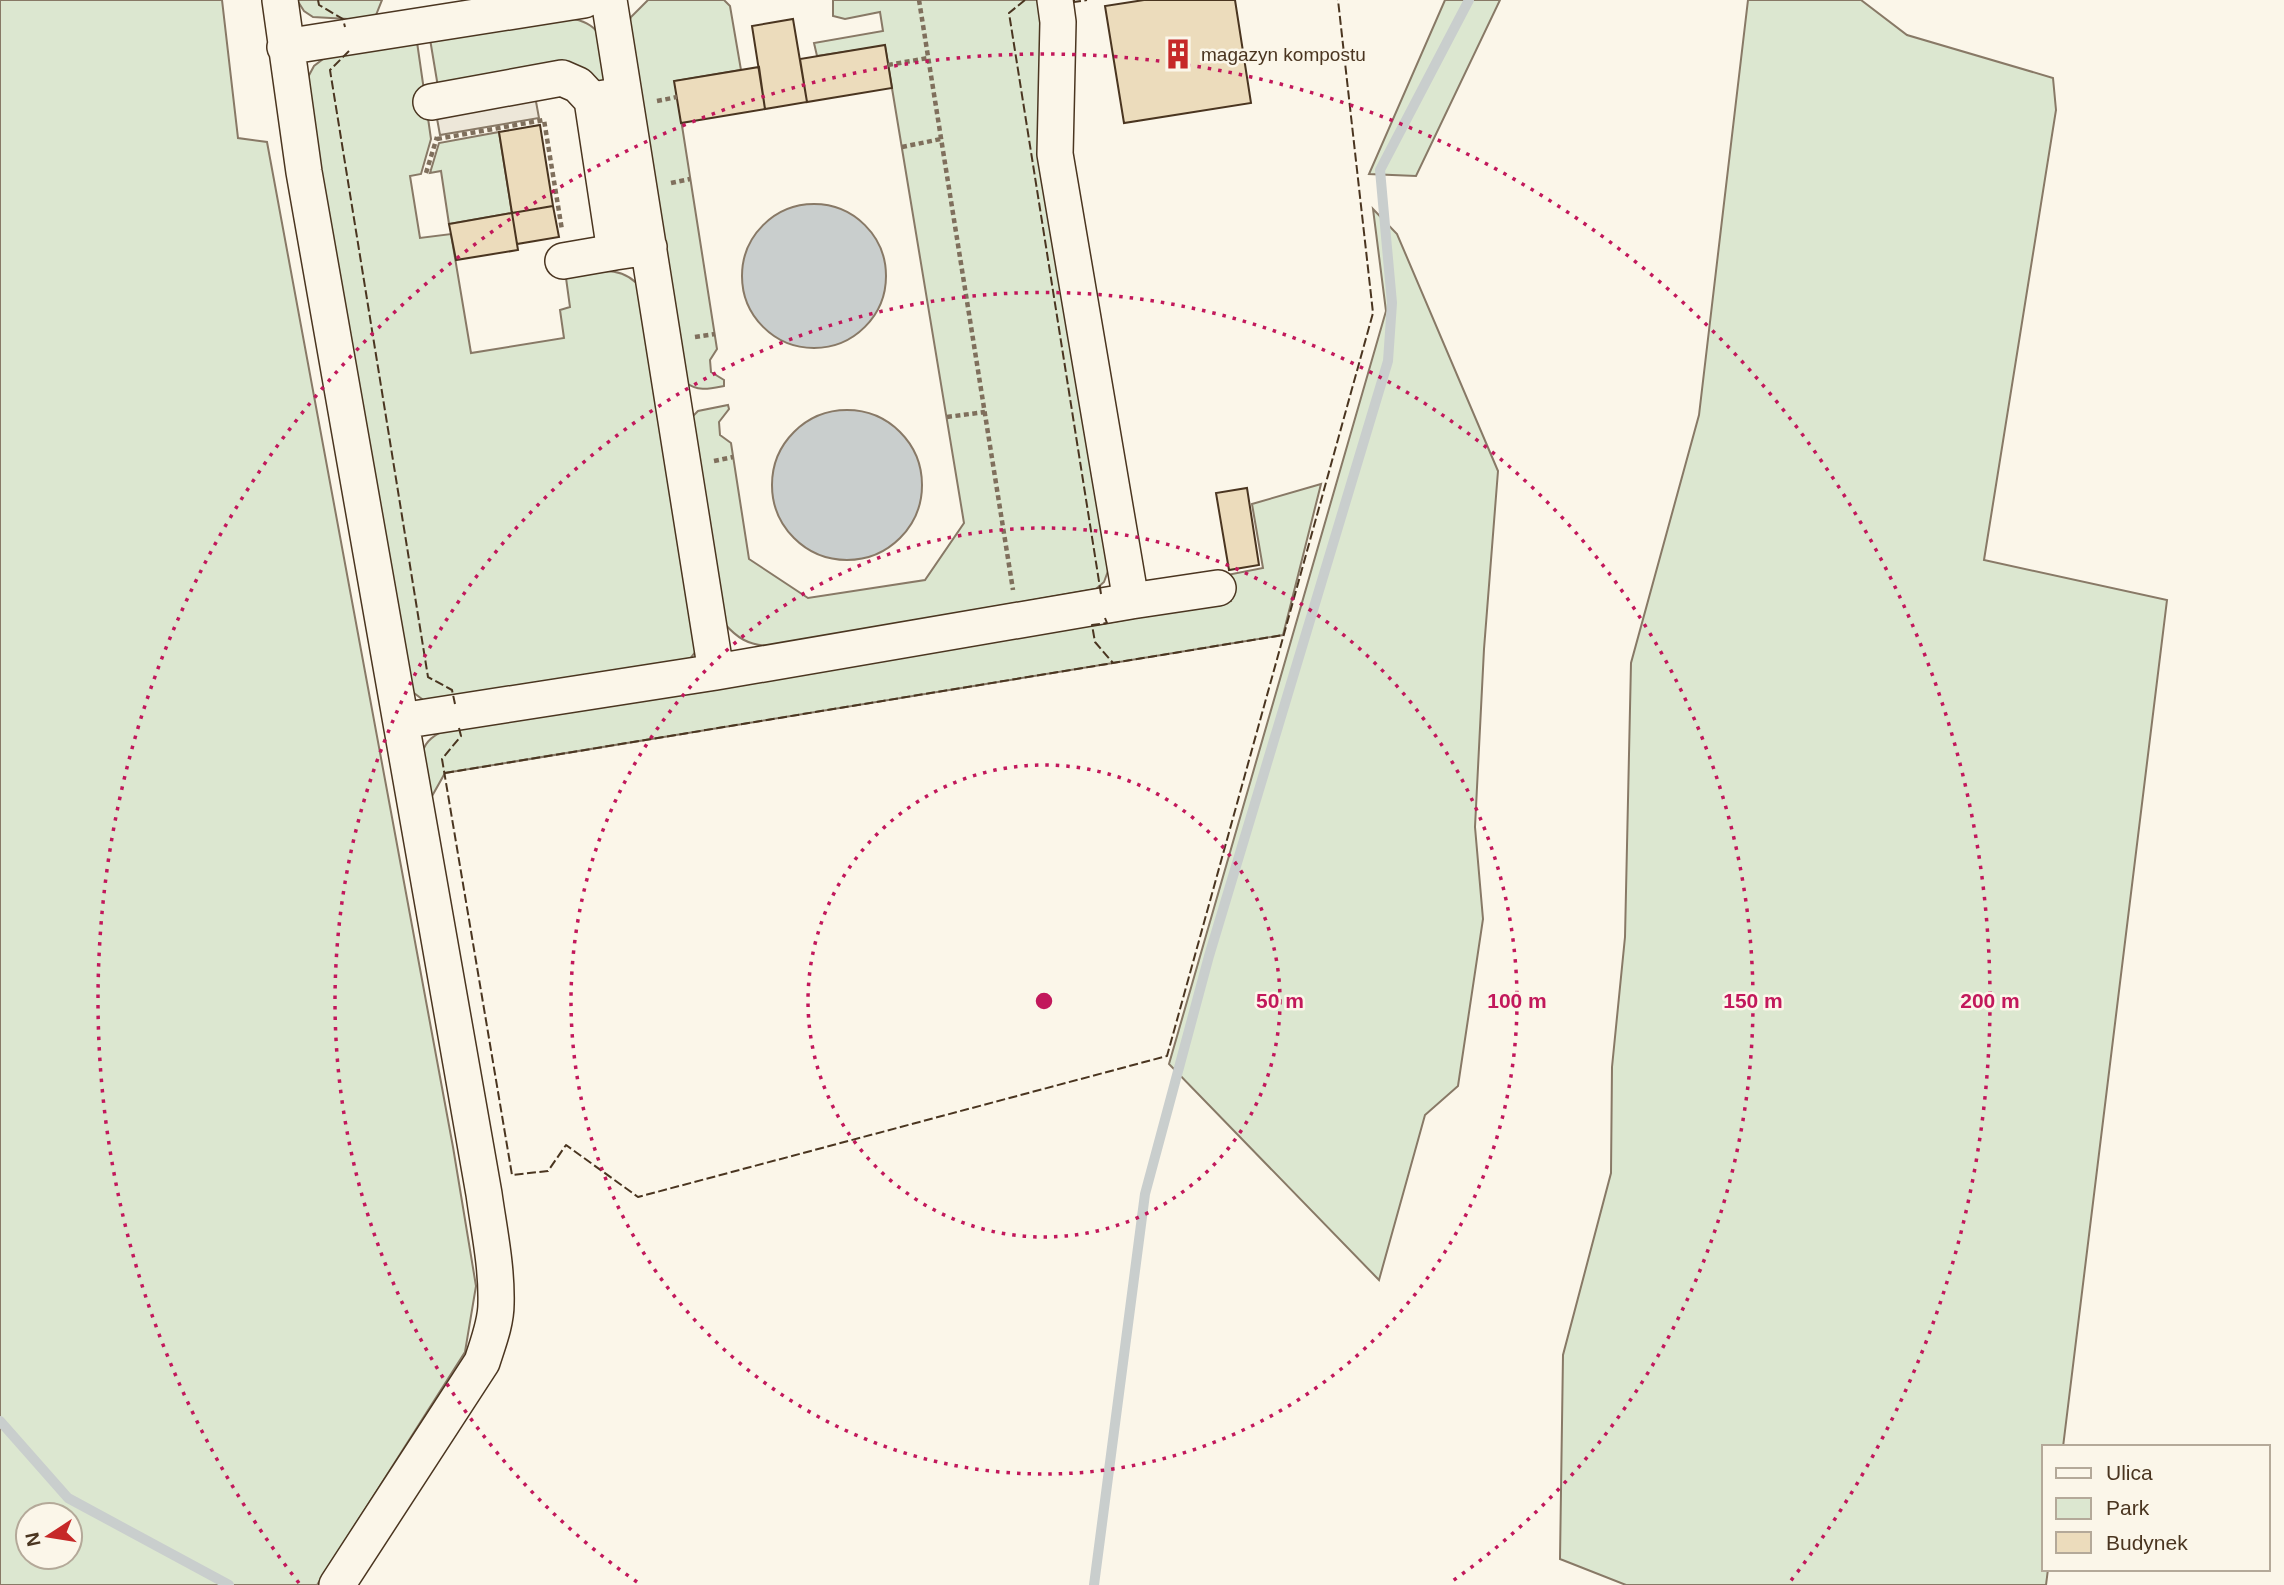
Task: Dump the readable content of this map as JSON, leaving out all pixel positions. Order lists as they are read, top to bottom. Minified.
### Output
{"places":{"building":["magazyn kompostu"]},"legend":["Ulica","Park","Budynek"],"north":"left","rings":["50 m","100 m","150 m","200 m"]}
